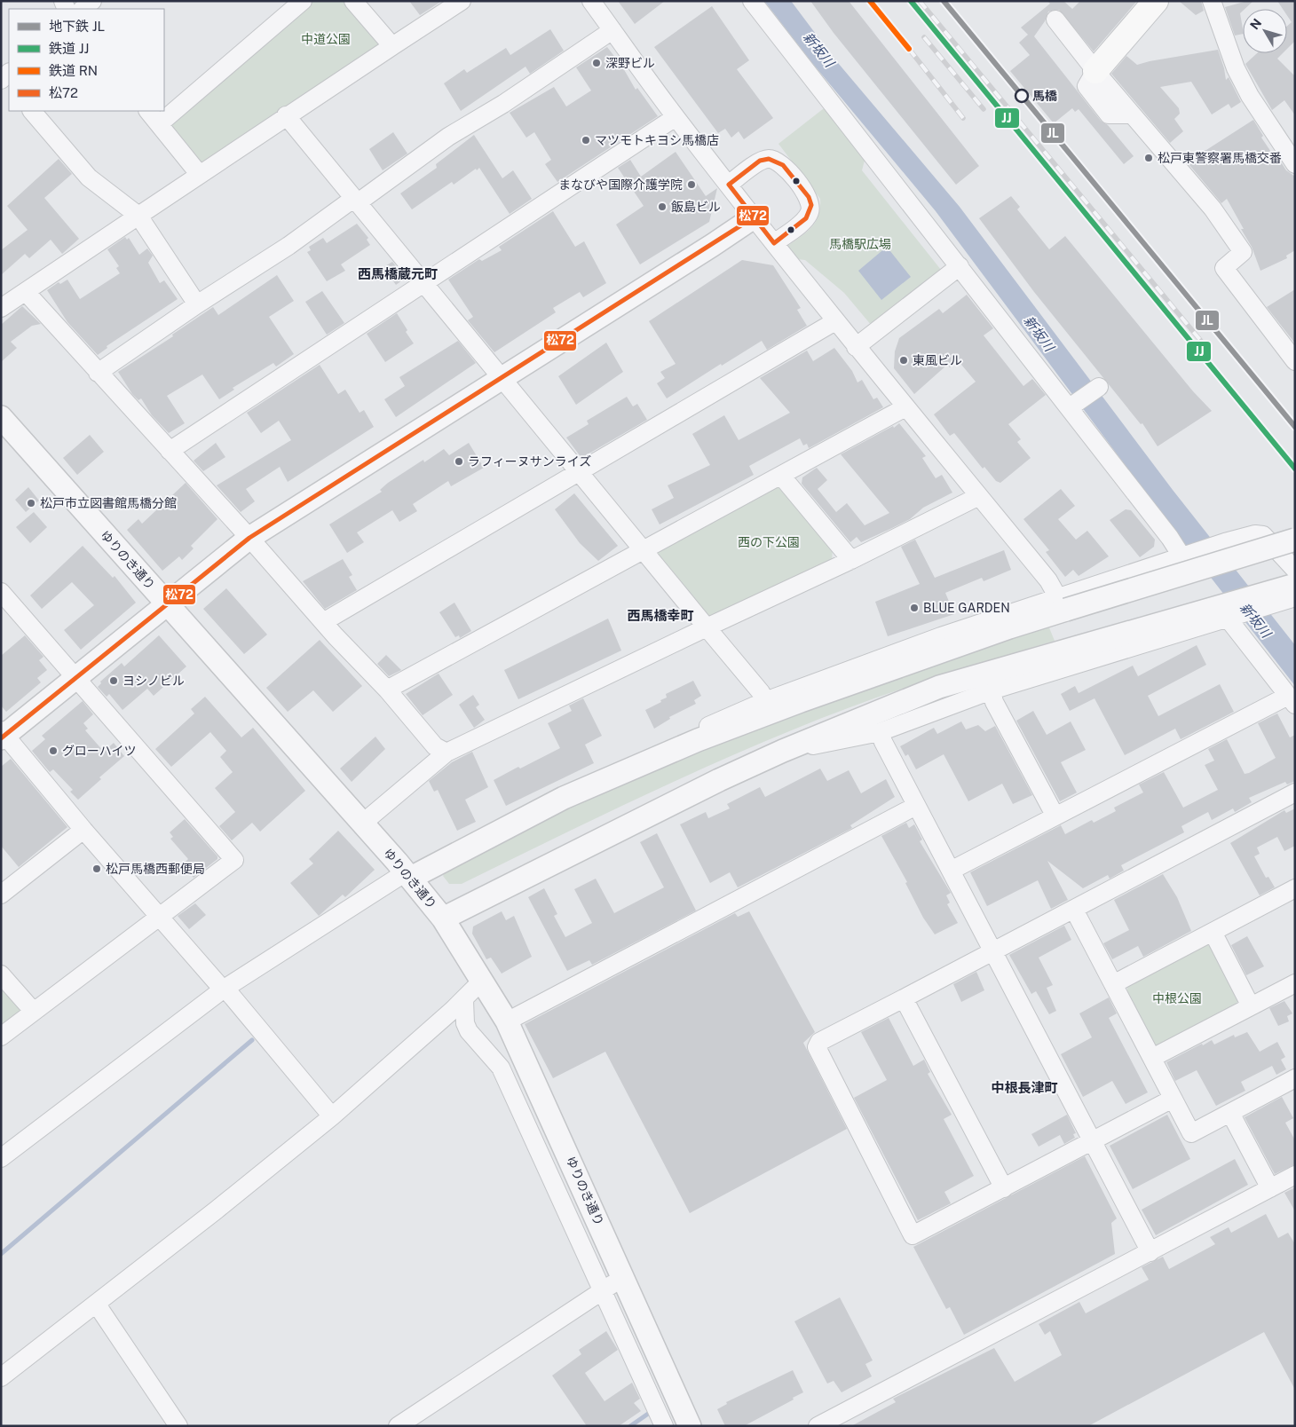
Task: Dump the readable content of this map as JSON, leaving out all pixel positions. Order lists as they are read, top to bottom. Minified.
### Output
{"streets":{"street":["ゆりのき通り"]},"districts":["西馬橋蔵元町","西馬橋幸町","中根長津町"],"water":["新坂川"],"parks":["中道公園","馬橋駅広場","西の下公園","中根公園"],"places":["深野ビル","馬橋","マツモトキヨシ馬橋店","松戸東警察署馬橋交番","まなびや国際介護学院","飯島ビル","東風ビル","ラフィーヌサンライズ","松戸市立図書館馬橋分館","BLUE GARDEN","ヨシノビル","グローハイツ","松戸馬橋西郵便局"],"lines":["metro line JL","rail line JJ","rail line RN","transit line 松72"],"legend":["地下鉄 JL","鉄道 JJ","鉄道 RN","松72"],"north":"top left"}
